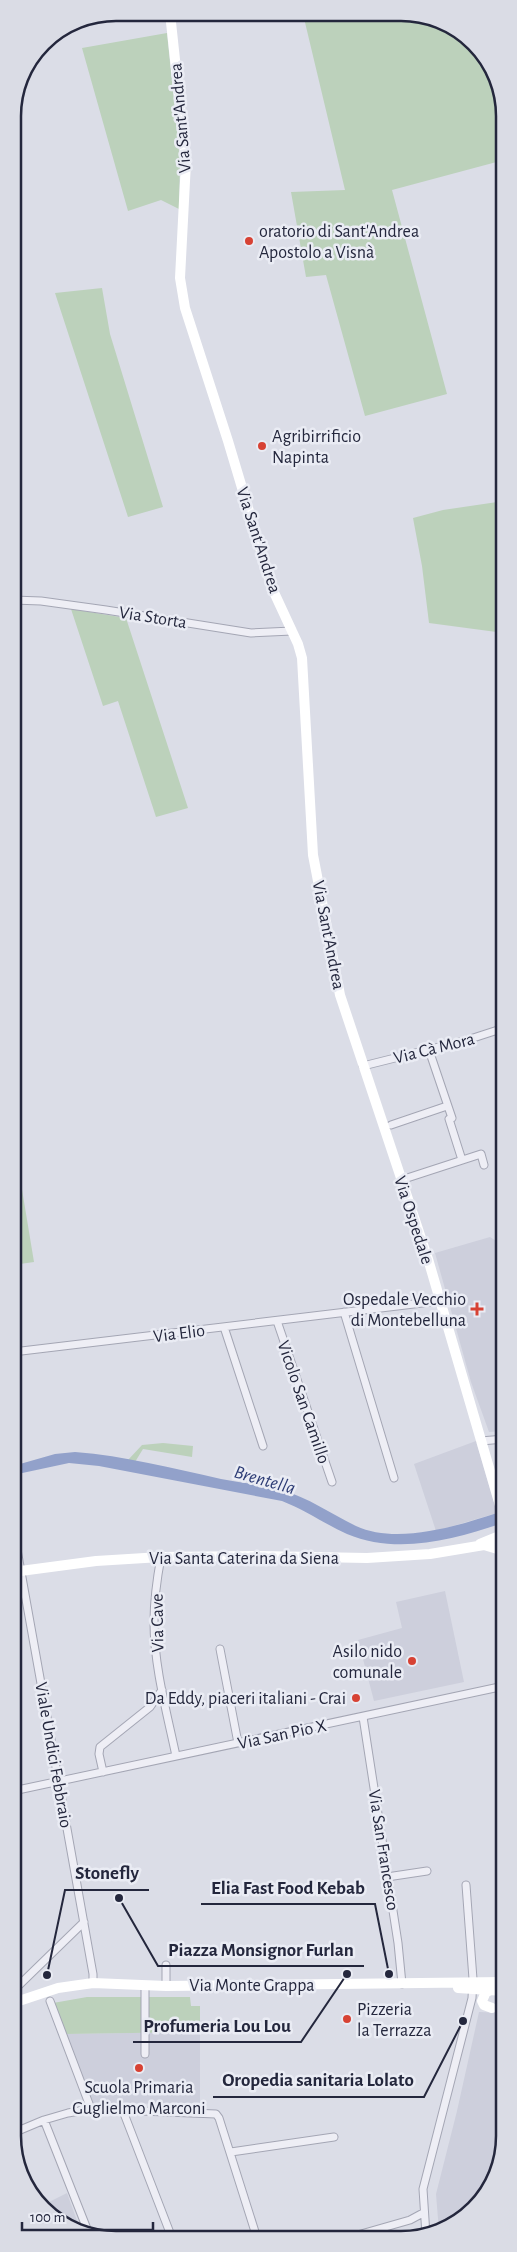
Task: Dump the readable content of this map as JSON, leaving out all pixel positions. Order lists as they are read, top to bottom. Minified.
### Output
{"streets":{"street":["Via Sant'Andrea","Via Storta","Via Cà Mora","Via Ospedale","Via Elio","Vicolo San Camillo","Via Santa Caterina da Siena","Via Cave","Via San Pio X","Viale Undici Febbraio","Via San Francesco","Via Monte Grappa"]},"crossings":[["Via Sant'Andrea","Via Storta"],["Via Sant'Andrea","Via Cà Mora"],["Via Sant'Andrea","Via Ospedale"],["Via Cà Mora","Via Ospedale"],["Via Ospedale","Via Elio"],["Via Elio","Vicolo San Camillo"],["Via Santa Caterina da Siena","Via Cave"],["Via Cave","Via San Pio X"],["Via San Pio X","Viale Undici Febbraio"],["Via San Pio X","Via San Francesco"],["Viale Undici Febbraio","Via Monte Grappa"],["Via San Francesco","Via Monte Grappa"]],"water":["Brentella"],"places":{"other":["oratorio di Sant'Andrea Apostolo a Visnà","Agribirrificio Napinta","Asilo nido comunale","Da Eddy, piaceri italiani - Crai","Piazza Monsignor Furlan","Profumeria Lou Lou","Elia Fast Food Kebab","Stonefly","Pizzeria la Terrazza","Oropedia sanitaria Lolato","Scuola Primaria Guglielmo Marconi"],"health":["Ospedale Vecchio di Montebelluna"]},"scale_bar":"100 m"}
